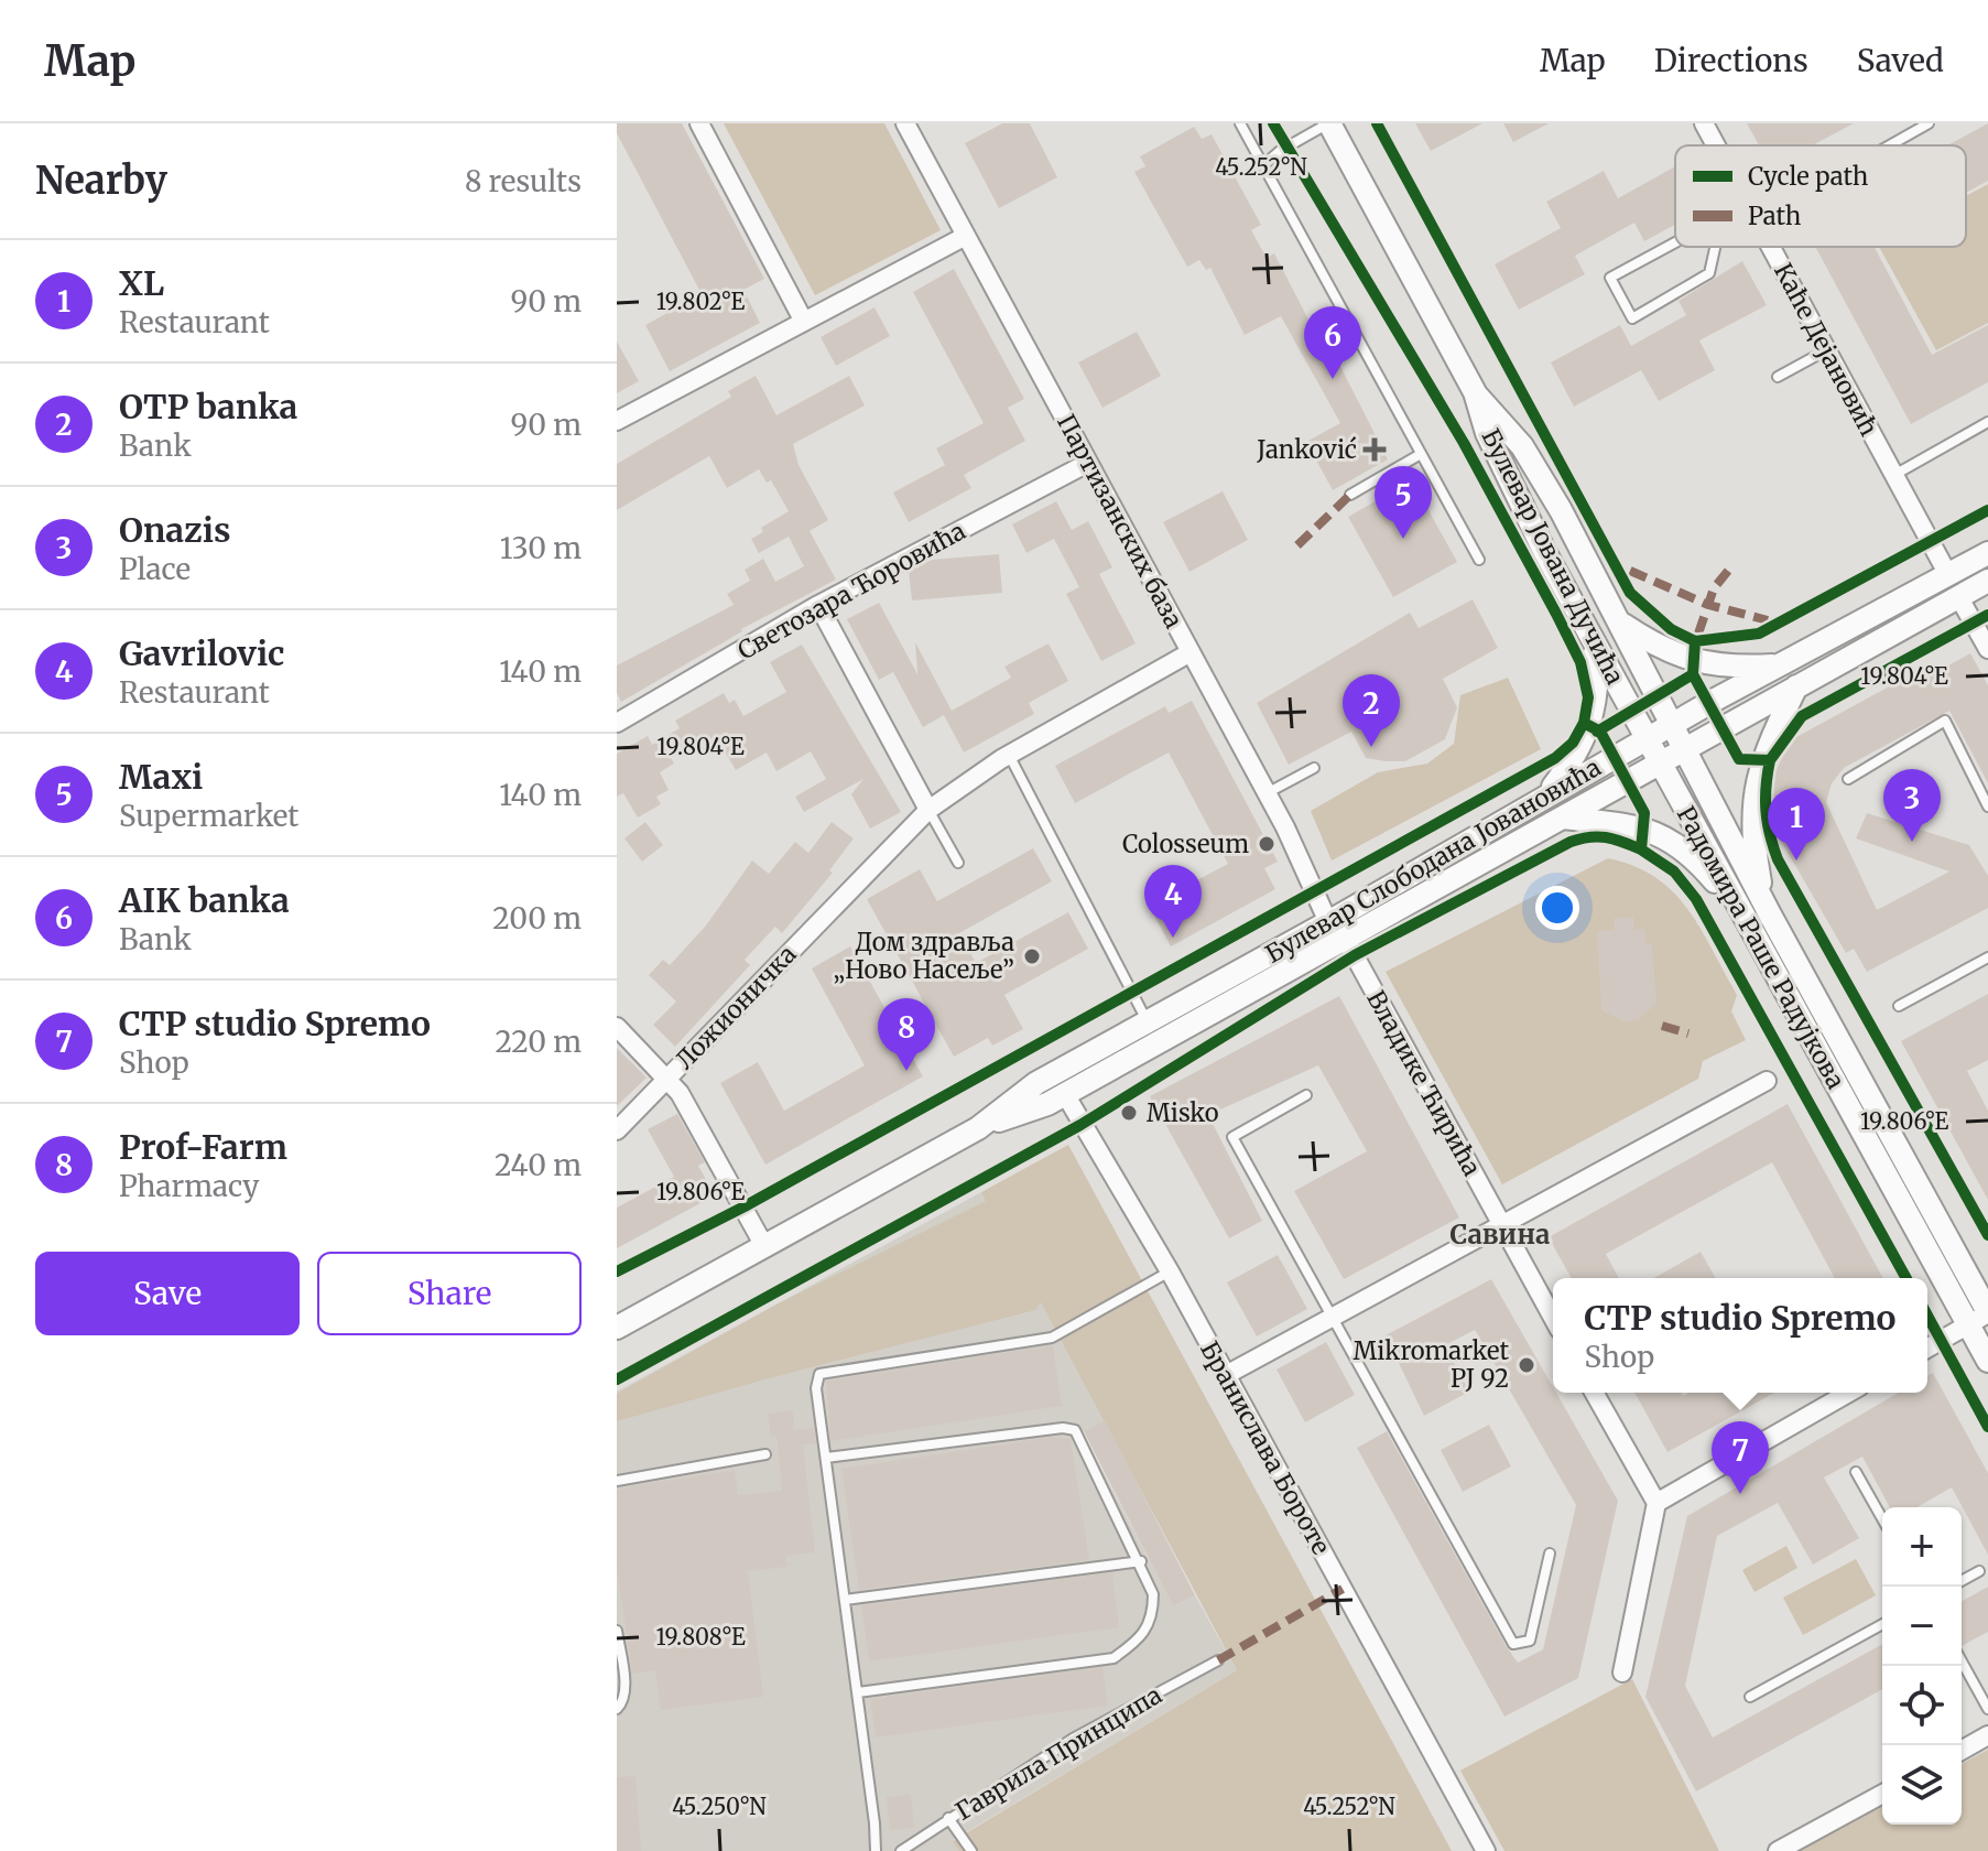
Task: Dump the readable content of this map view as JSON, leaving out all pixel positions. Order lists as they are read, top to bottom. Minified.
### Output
{"streets":{"street":["Каће Дејановић","Партизанских база","Булевар Јована Дучића","Светозара Ћоровића","Булевар Слободана Јовановића","Радомира Раше Радујкова","Ложионичка","Владике Ћирића","Бранислава Бороте"],"lane":["Гаврила Принципа"]},"crossings":[["Каће Дејановић","Булевар Слободана Јовановића"],["Партизанских база","Светозара Ћоровића"],["Партизанских база","Булевар Слободана Јовановића"],["Партизанских база","Ложионичка"],["Булевар Јована Дучића","Булевар Слободана Јовановића"],["Булевар Јована Дучића","Радомира Раше Радујкова"],["Булевар Слободана Јовановића","Радомира Раше Радујкова"],["Булевар Слободана Јовановића","Владике Ћирића"],["Булевар Слободана Јовановића","Бранислава Бороте"]],"districts":["Савина"],"places":{"health":["Janković"],"other":["Colosseum","Дом здравља „Ново Насеље”","Misko","Mikromarket PJ 92"]},"legend":["Cycle path","Path"],"page":{"header":"Map","nav":["Map","Directions","Saved"],"heading":["Nearby","8 results"],"list":[{"mark":"1","name":"XL","note":"Restaurant","value":"90 m"},{"mark":"2","name":"OTP banka","note":"Bank","value":"90 m"},{"mark":"3","name":"Onazis","note":"Place","value":"130 m"},{"mark":"4","name":"Gavrilovic","note":"Restaurant","value":"140 m"},{"mark":"5","name":"Maxi","note":"Supermarket","value":"140 m"},{"mark":"6","name":"AIK banka","note":"Bank","value":"200 m"},{"mark":"7","name":"CTP studio Spremo","note":"Shop","value":"220 m"},{"mark":"8","name":"Prof-Farm","note":"Pharmacy","value":"240 m"}],"pins":["6","5","2","3","1","4","8","7"],"buttons":["Save","Share"],"popup":["CTP studio Spremo","Shop"],"map_buttons":["+","−"]},"coordinates":["45.252°N","19.802°E","19.804°E","19.806°E","19.808°E","45.250°N"]}
